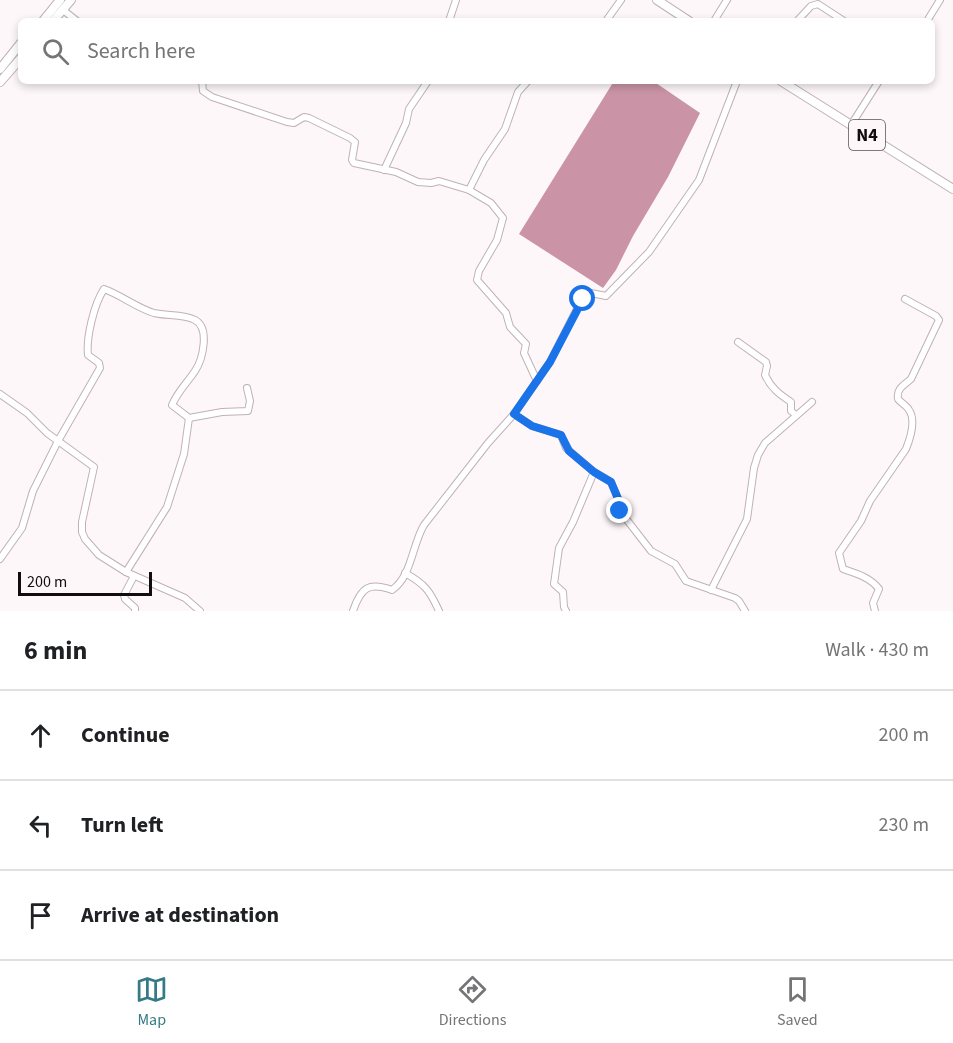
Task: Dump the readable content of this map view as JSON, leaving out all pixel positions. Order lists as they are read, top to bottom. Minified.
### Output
{"streets":{"highway":["N4"]},"scale_bar":"200 m","page":{"search":"Search here","scale":"200 m","heading":["6 min","Walk · 430 m"],"list":[["Continue","200 m"],["Turn left","230 m"],"Arrive at destination"],"nav":["Map","Directions","Saved"]}}
